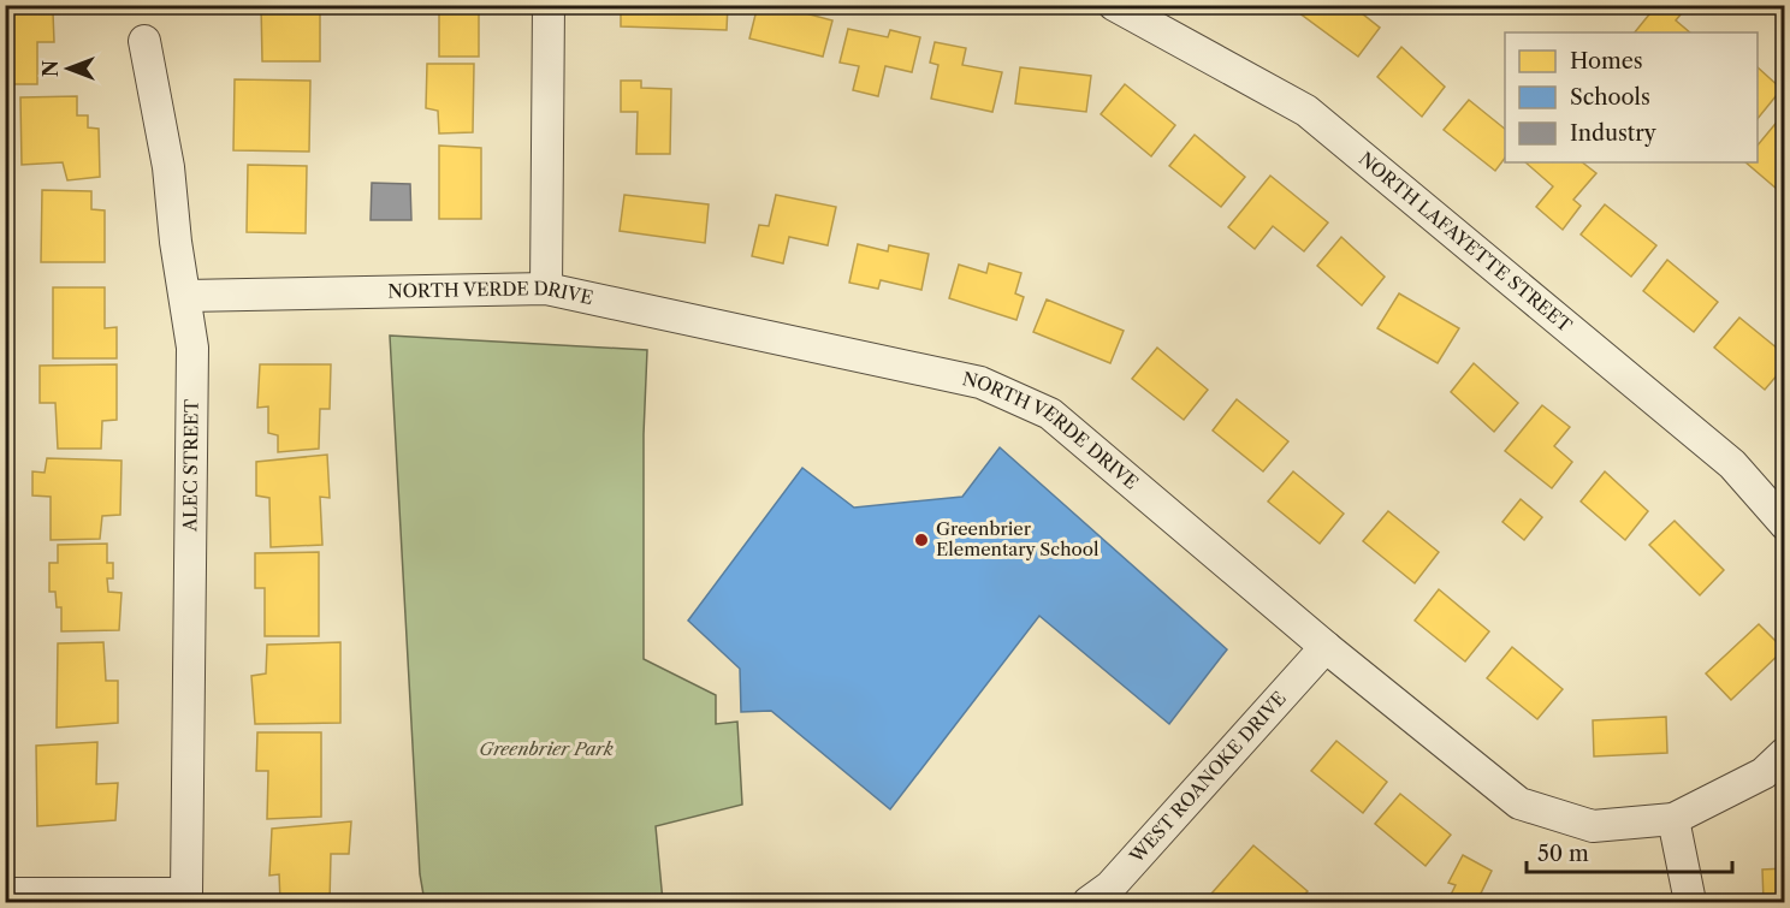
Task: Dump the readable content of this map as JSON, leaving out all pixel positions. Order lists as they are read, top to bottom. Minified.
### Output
{"streets":{"street":["NORTH LAFAYETTE STREET","NORTH VERDE DRIVE","ALEC STREET","WEST ROANOKE DRIVE"]},"crossings":[["NORTH VERDE DRIVE","ALEC STREET"],["NORTH VERDE DRIVE","WEST ROANOKE DRIVE"]],"parks":["Greenbrier Park"],"places":["Greenbrier Elementary School"],"legend":["Homes","Schools","Industry"],"scale_bar":"50 m","north":"left"}
